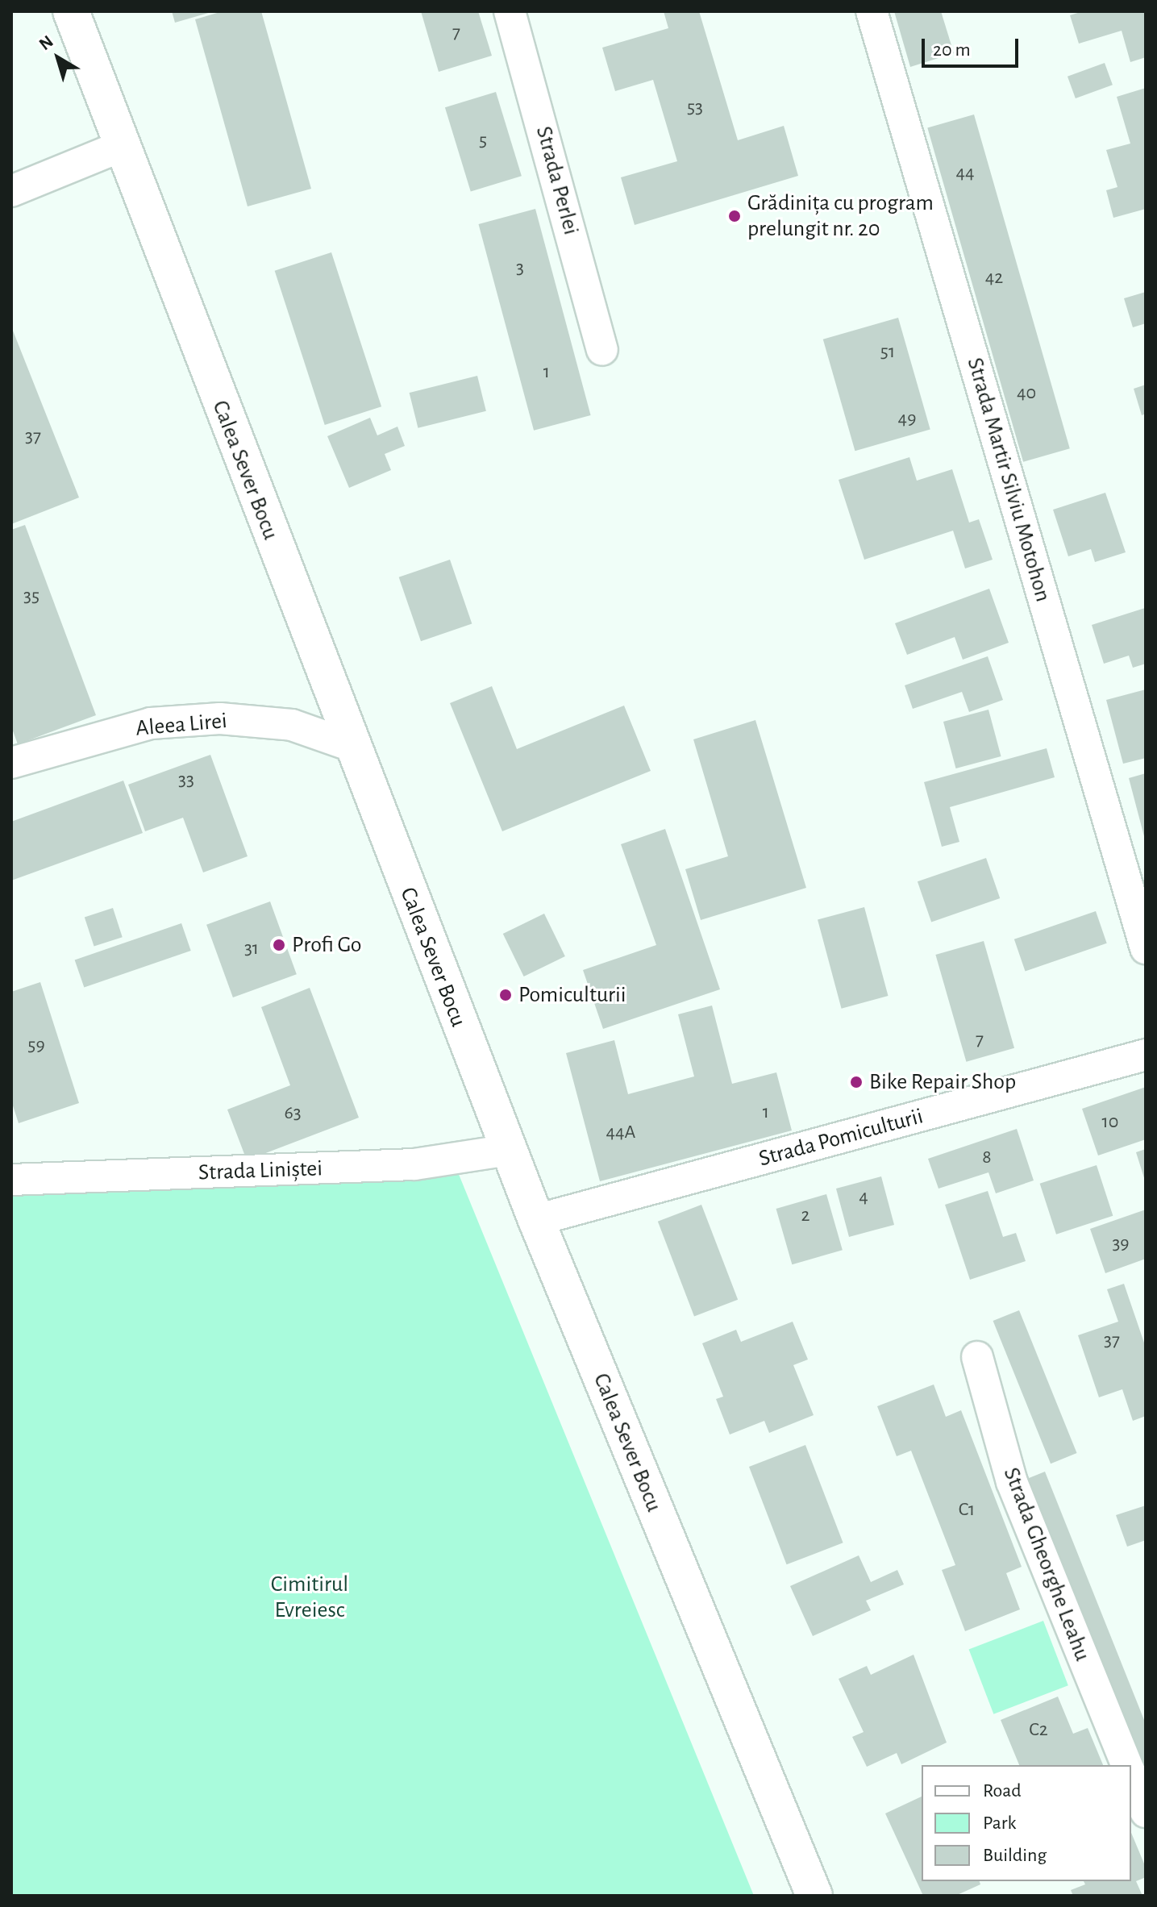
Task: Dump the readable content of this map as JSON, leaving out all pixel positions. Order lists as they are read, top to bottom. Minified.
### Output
{"streets":{"main road":["Calea Sever Bocu"],"street":["Strada Perlei","Strada Martir Silviu Motohon","Aleea Lirei","Strada Pomiculturii","Strada Liniștei","Strada Gheorghe Leahu"]},"crossings":[["Calea Sever Bocu","Aleea Lirei"],["Calea Sever Bocu","Strada Pomiculturii"],["Calea Sever Bocu","Strada Liniștei"]],"parks":["Cimitirul Evreiesc"],"places":["Grădinița cu program prelungit nr. 20","Profi Go","Pomiculturii","Bike Repair Shop"],"house_numbers":["7","53","5","44","3","42","51","1","40","49","37","35","33","31","7","59","1","63","10","44A","8","4","2","39","37","C1","C2"],"legend":["Road","Park","Building"],"scale_bar":"20 m","north":"top left"}
